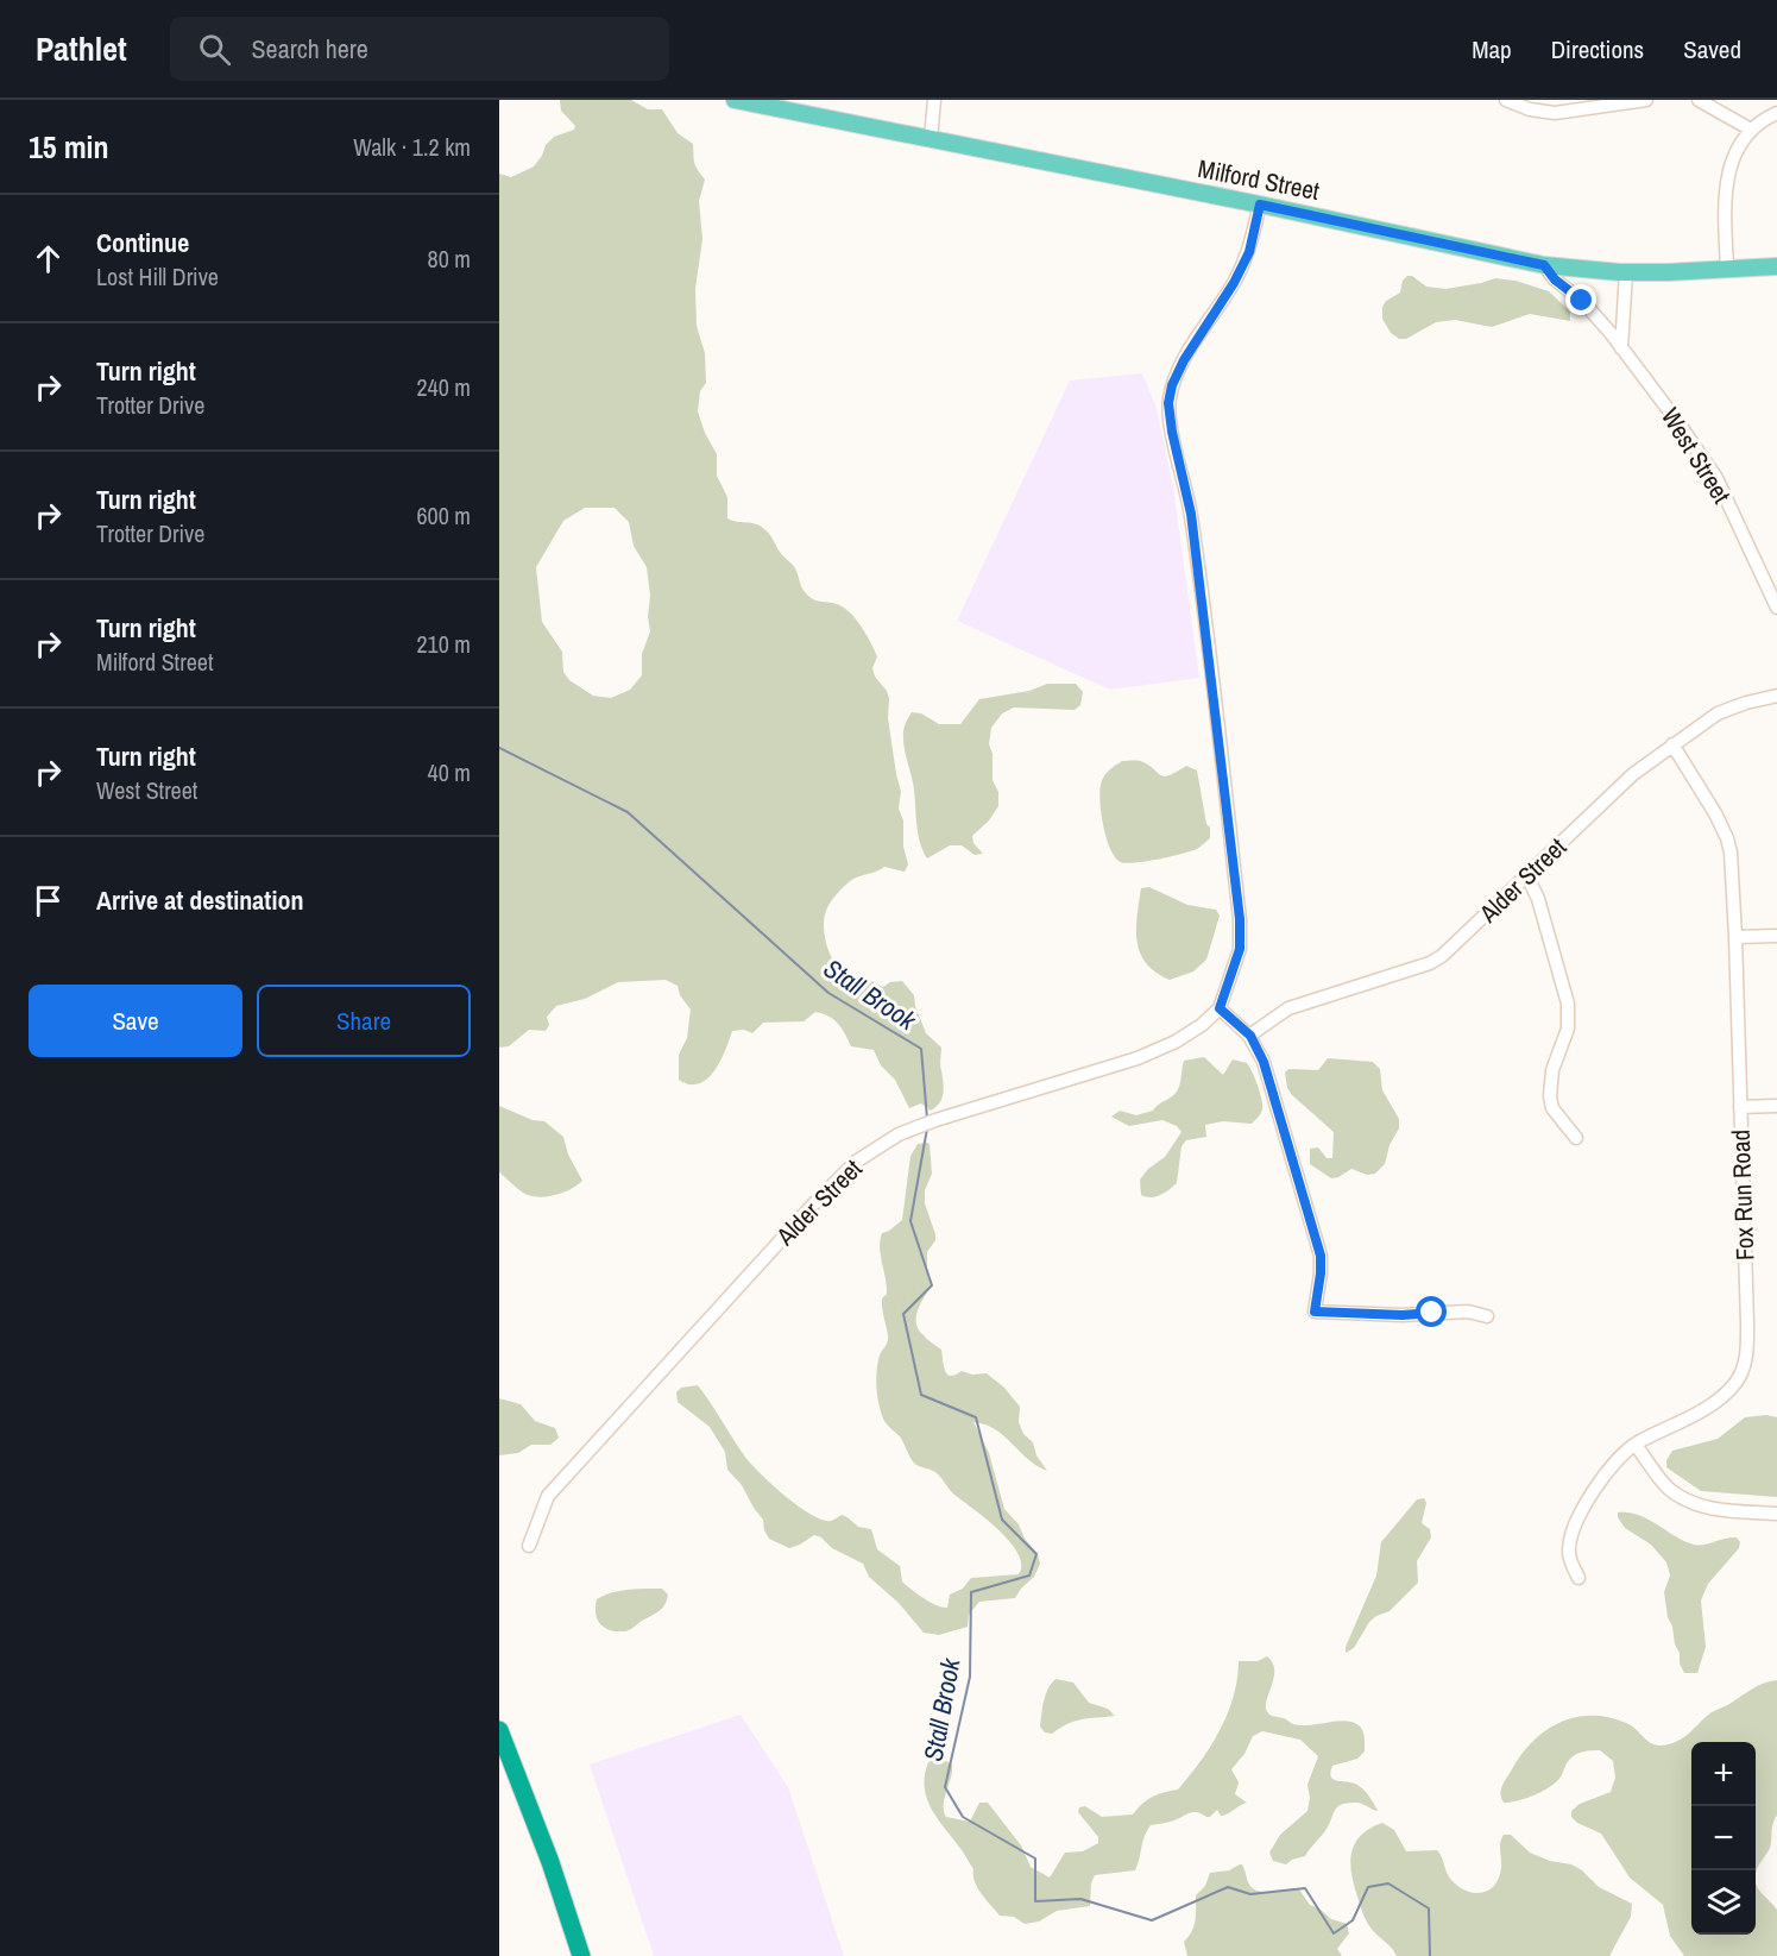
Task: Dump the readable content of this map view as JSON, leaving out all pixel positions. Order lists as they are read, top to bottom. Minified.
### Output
{"streets":{"main road":["Milford Street"],"street":["West Street","Alder Street","Fox Run Road"]},"crossings":[["Milford Street","West Street"],["Alder Street","Fox Run Road"]],"water":["Stall Brook"],"page":{"header":"Pathlet","search":"Search here","nav":["Map","Directions","Saved"],"heading":["15 min","Walk · 1.2 km"],"list":[["Continue","Lost Hill Drive","80 m"],["Turn right","Trotter Drive","240 m"],["Turn right","Trotter Drive","600 m"],["Turn right","Milford Street","210 m"],["Turn right","West Street","40 m"],"Arrive at destination"],"buttons":["Save","Share"],"map_buttons":["+","−"]}}
